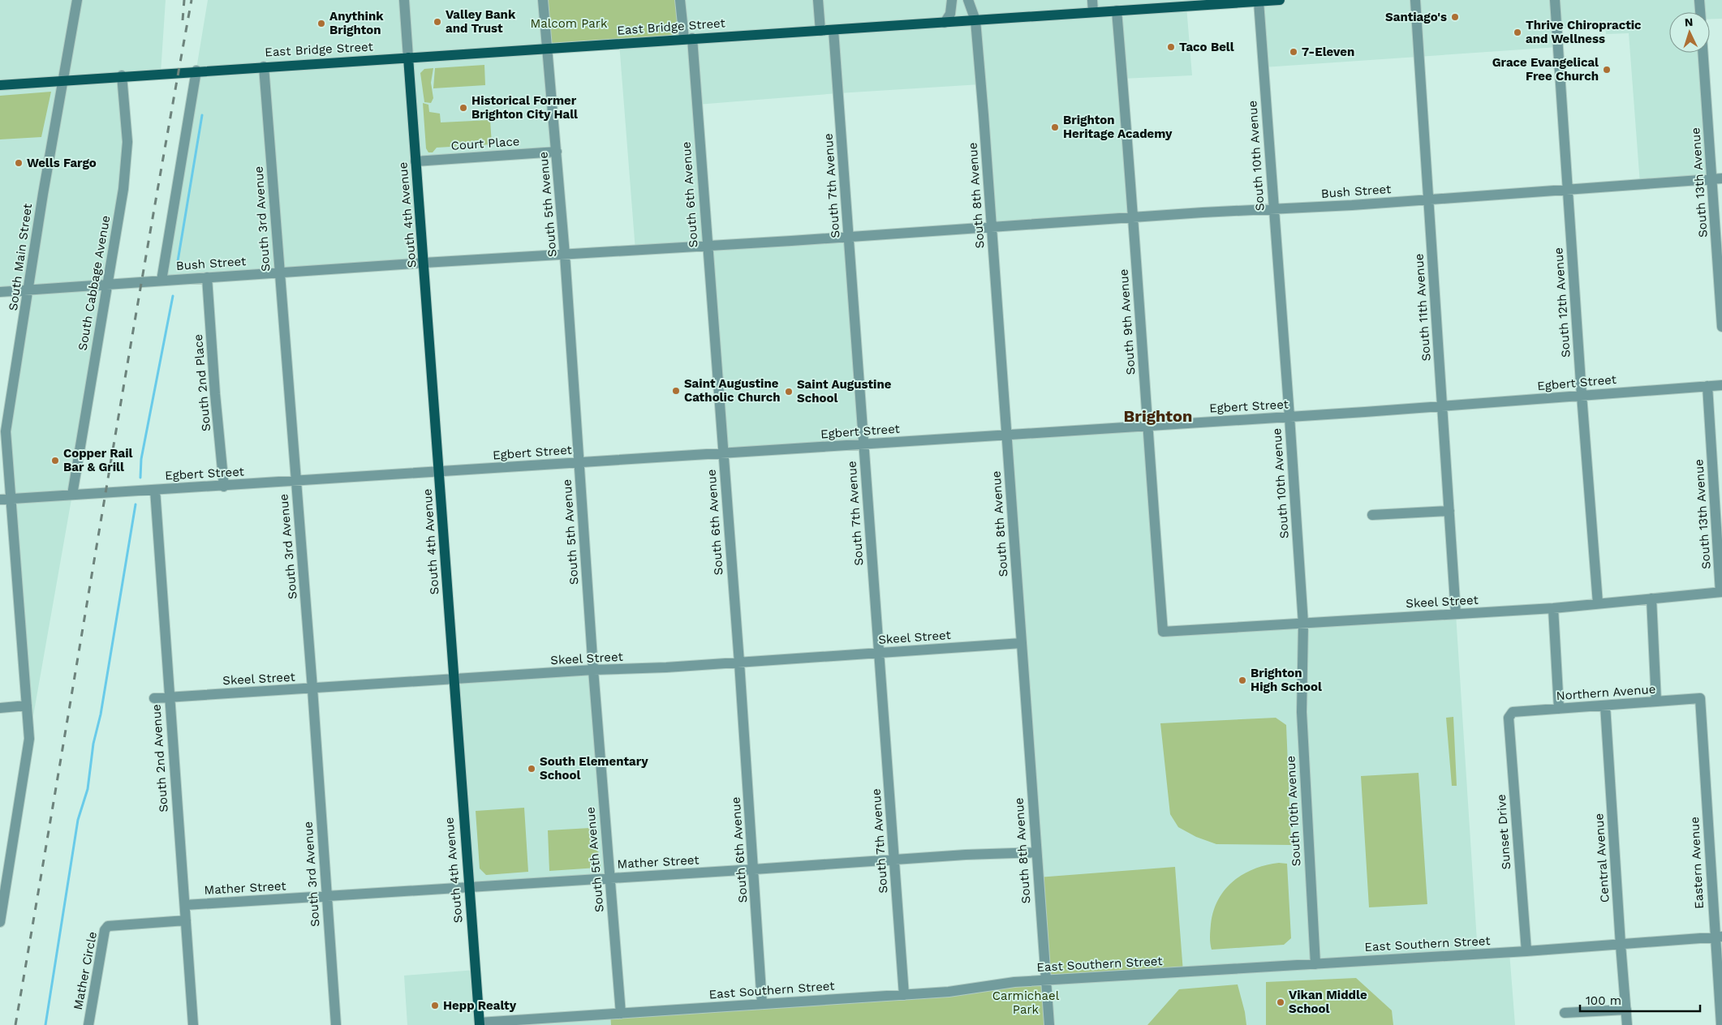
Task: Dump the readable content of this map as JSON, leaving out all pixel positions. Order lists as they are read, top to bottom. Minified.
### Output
{"streets":{"main road":["East Bridge Street","South 4th Avenue"],"street":["Court Place","South 10th Avenue","South 13th Avenue","South 7th Avenue","Bush Street","South 6th Avenue","South 8th Avenue","South 5th Avenue","South 3rd Avenue","South Main Street","South Cabbage Avenue","South 12th Avenue","South 11th Avenue","South 9th Avenue","South 2nd Place","Egbert Street","Skeel Street","Northern Avenue","South 2nd Avenue","Sunset Drive","Central Avenue","Mather Street","Eastern Avenue","East Southern Street","Mather Circle"]},"crossings":[["East Bridge Street","South 10th Avenue"],["East Bridge Street","South 7th Avenue"],["East Bridge Street","South 6th Avenue"],["East Bridge Street","South 8th Avenue"],["East Bridge Street","South 5th Avenue"],["East Bridge Street","South 4th Avenue"],["East Bridge Street","South 3rd Avenue"],["East Bridge Street","South Main Street"],["East Bridge Street","South Cabbage Avenue"],["East Bridge Street","South 9th Avenue"],["Court Place","South 5th Avenue"],["Court Place","South 4th Avenue"],["South 10th Avenue","Bush Street"],["South 10th Avenue","Egbert Street"],["South 10th Avenue","Skeel Street"],["South 10th Avenue","East Southern Street"],["South 13th Avenue","Bush Street"],["South 13th Avenue","Egbert Street"],["South 13th Avenue","Skeel Street"],["South 7th Avenue","Bush Street"],["South 7th Avenue","Egbert Street"],["South 7th Avenue","Skeel Street"],["South 7th Avenue","Mather Street"],["South 7th Avenue","East Southern Street"],["Bush Street","South 6th Avenue"],["Bush Street","South 8th Avenue"],["Bush Street","South 5th Avenue"],["Bush Street","South 4th Avenue"],["Bush Street","South 3rd Avenue"],["Bush Street","South Main Street"],["Bush Street","South Cabbage Avenue"],["Bush Street","South 12th Avenue"],["Bush Street","South 11th Avenue"],["Bush Street","South 9th Avenue"],["Bush Street","South 2nd Place"],["South 6th Avenue","Egbert Street"],["South 6th Avenue","Skeel Street"],["South 6th Avenue","Mather Street"],["South 6th Avenue","East Southern Street"],["South 8th Avenue","Egbert Street"],["South 8th Avenue","Skeel Street"],["South 8th Avenue","Mather Street"],["South 8th Avenue","East Southern Street"],["South 5th Avenue","Egbert Street"],["South 5th Avenue","Skeel Street"],["South 5th Avenue","Mather Street"],["South 5th Avenue","East Southern Street"],["South 4th Avenue","Egbert Street"],["South 4th Avenue","Skeel Street"],["South 4th Avenue","Mather Street"],["South 4th Avenue","East Southern Street"],["South 3rd Avenue","Egbert Street"],["South 3rd Avenue","Skeel Street"],["South 3rd Avenue","Mather Street"],["South Main Street","Egbert Street"],["South Cabbage Avenue","Egbert Street"],["South 12th Avenue","Egbert Street"],["South 12th Avenue","Skeel Street"],["South 11th Avenue","Egbert Street"],["South 11th Avenue","Skeel Street"],["South 9th Avenue","Egbert Street"],["South 9th Avenue","Skeel Street"],["South 2nd Place","Egbert Street"],["Egbert Street","South 2nd Avenue"],["Skeel Street","South 2nd Avenue"],["Northern Avenue","Sunset Drive"],["Northern Avenue","Central Avenue"],["Northern Avenue","Eastern Avenue"],["South 2nd Avenue","Mather Street"],["South 2nd Avenue","Mather Circle"],["Sunset Drive","East Southern Street"],["Central Avenue","East Southern Street"],["Eastern Avenue","East Southern Street"]],"districts":["Brighton"],"parks":["Malcom Park","Carmichael Park"],"places":["Santiago's","Valley Bank and Trust","Anythink Brighton","Thrive Chiropractic and Wellness","Taco Bell","7-Eleven","Grace Evangelical Free Church","Historical Former Brighton City Hall","Brighton Heritage Academy","Wells Fargo","Saint Augustine Catholic Church","Saint Augustine School","Copper Rail Bar & Grill","Brighton High School","South Elementary School","Vikan Middle School","Hepp Realty"],"scale_bar":"100 m","north":"top"}
